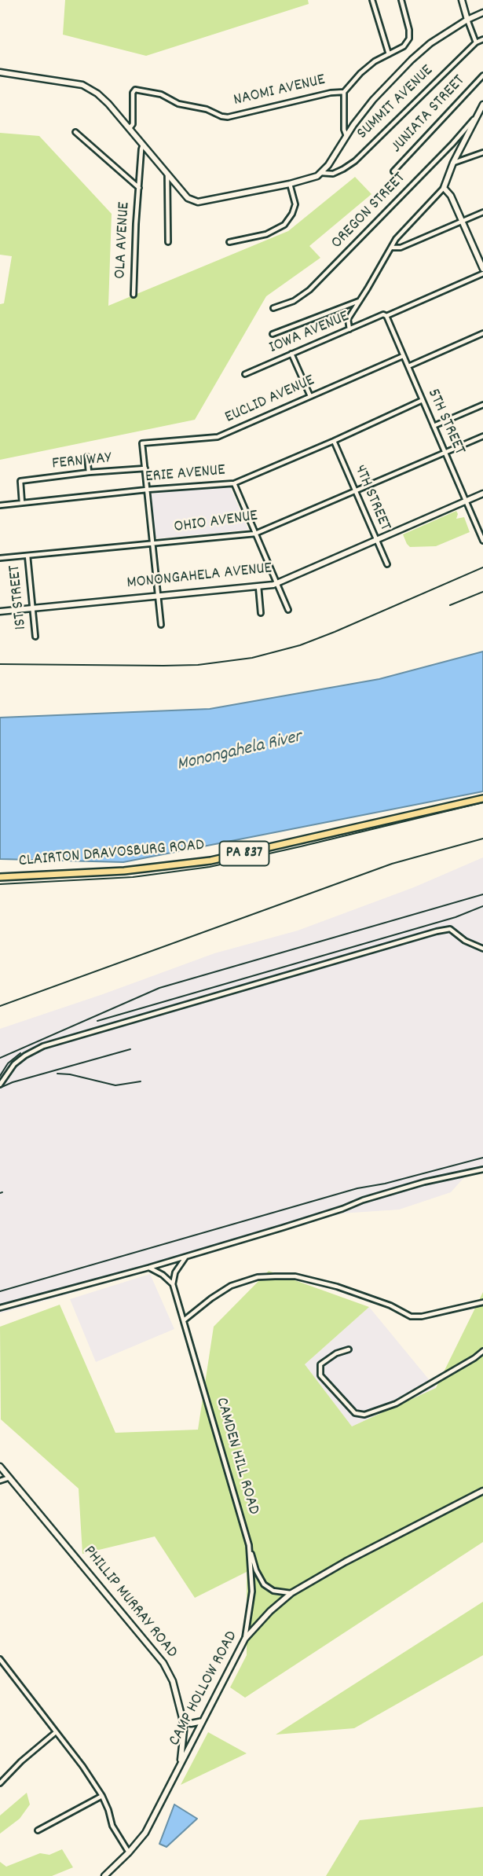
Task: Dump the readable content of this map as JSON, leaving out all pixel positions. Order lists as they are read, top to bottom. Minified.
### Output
{"streets":{"main road":["PA 837","CLAIRTON DRAVOSBURG ROAD"],"street":["NAOMI AVENUE","SUMMIT AVENUE","JUNIATA STREET","OREGON STREET","OLA AVENUE","IOWA AVENUE","EUCLID AVENUE","5TH STREET","FERN WAY","ERIE AVENUE","4TH STREET","OHIO AVENUE","MONONGAHELA AVENUE","1ST STREET","CAMDEN HILL ROAD","PHILLIP MURRAY ROAD","CAMP HOLLOW ROAD"]},"crossings":[["IOWA AVENUE","5TH STREET"],["EUCLID AVENUE","5TH STREET"],["EUCLID AVENUE","FERN WAY"],["5TH STREET","ERIE AVENUE"],["5TH STREET","OHIO AVENUE"],["5TH STREET","MONONGAHELA AVENUE"],["FERN WAY","ERIE AVENUE"],["ERIE AVENUE","4TH STREET"],["4TH STREET","OHIO AVENUE"],["4TH STREET","MONONGAHELA AVENUE"],["OHIO AVENUE","1ST STREET"],["MONONGAHELA AVENUE","1ST STREET"],["CAMDEN HILL ROAD","CAMP HOLLOW ROAD"],["PHILLIP MURRAY ROAD","CAMP HOLLOW ROAD"]],"water":["Monongahela River"]}
